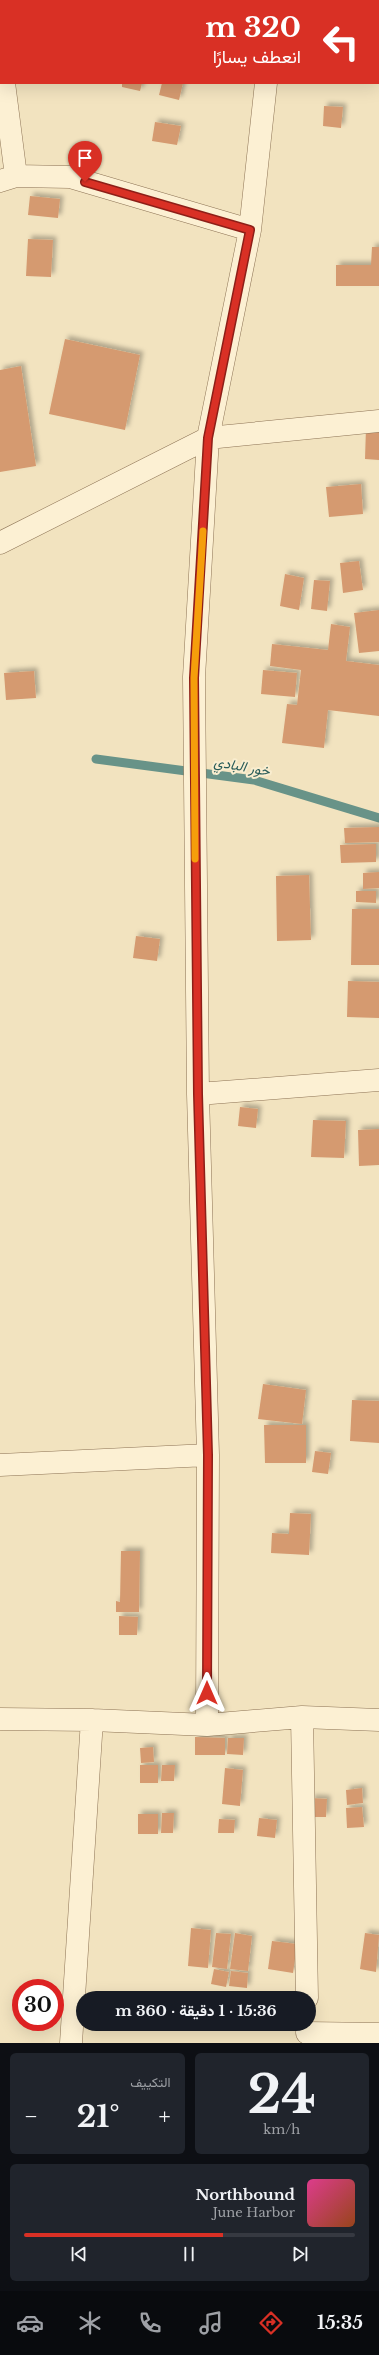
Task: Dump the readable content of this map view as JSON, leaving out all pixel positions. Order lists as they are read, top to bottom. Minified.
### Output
{"water":["خور البادي"],"page":{"turn":["320 m","انعطف يسارًا"],"limit":"30","trip":"15:36 · 1 دقيقة · 360 m","tile":[["24","km/h"],"التكييف"],"heat":["−","21°","+"],"song":["Northbound","June Harbor"],"tabs":"15:35"}}
